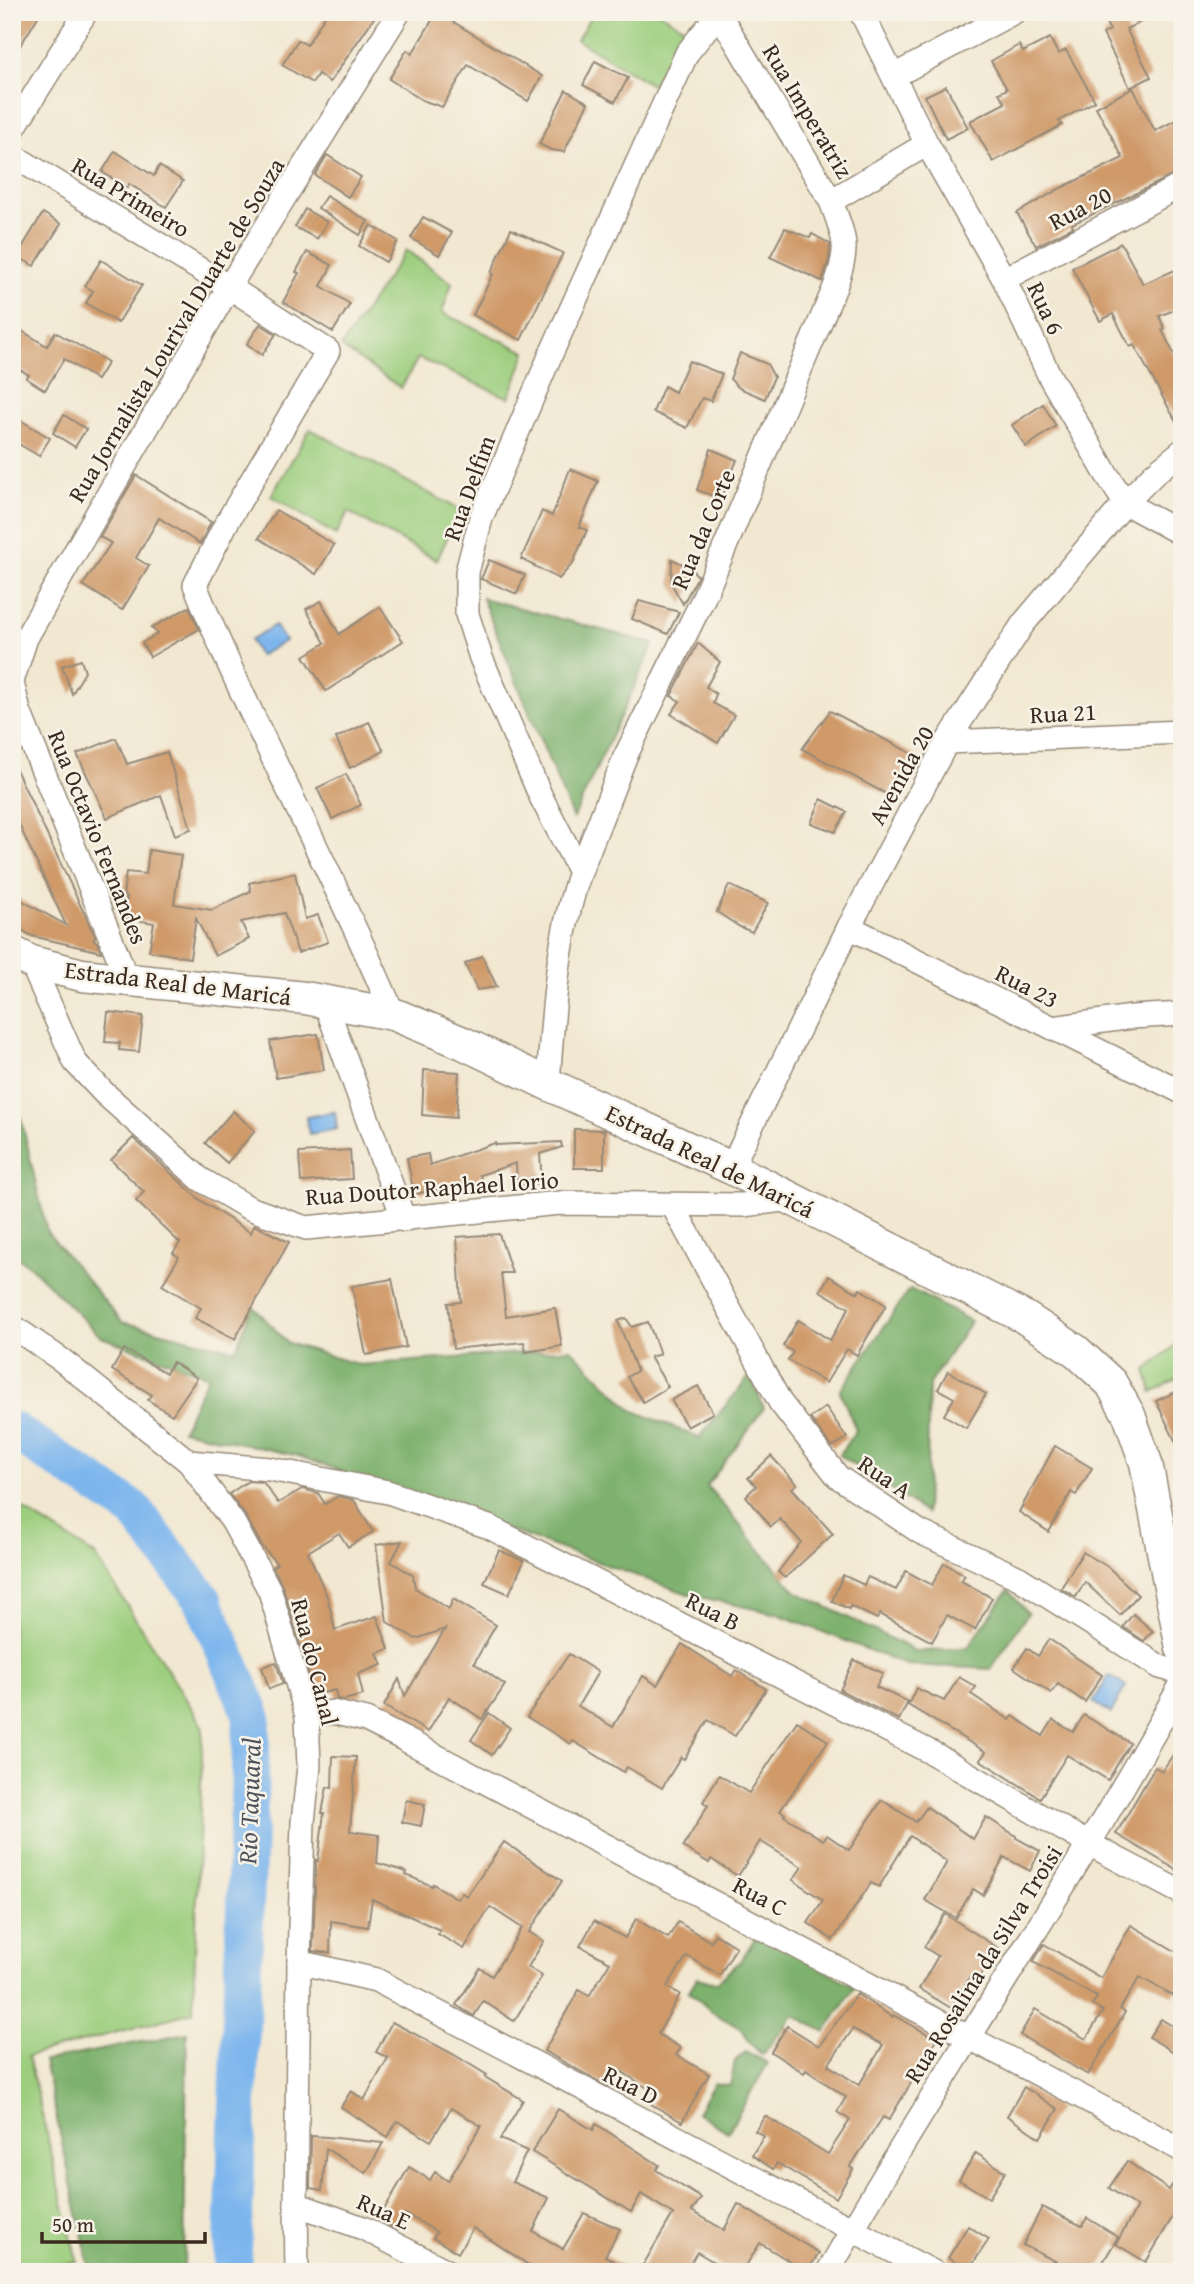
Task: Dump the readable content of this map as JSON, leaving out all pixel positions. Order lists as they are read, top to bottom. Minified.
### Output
{"streets":{"main road":["Estrada Real de Maricá"],"street":["Rua Imperatriz","Rua Primeiro","Rua 20","Rua 6","Rua Jornalista Lourival Duarte de Souza","Rua Delfim","Rua da Corte","Rua 21","Avenida 20","Rua Octavio Fernandes","Rua 23","Rua Doutor Raphael Iorio","Rua A","Rua B","Rua do Canal","Rua C","Rua Rosalina da Silva Troisi","Rua D","Rua E"]},"crossings":[["Rua Imperatriz","Rua Delfim"],["Rua Imperatriz","Rua da Corte"],["Rua Primeiro","Rua Jornalista Lourival Duarte de Souza"],["Rua Primeiro","Estrada Real de Maricá"],["Rua 20","Rua 6"],["Rua 6","Avenida 20"],["Rua Jornalista Lourival Duarte de Souza","Rua Octavio Fernandes"],["Rua Delfim","Rua da Corte"],["Rua 21","Avenida 20"],["Avenida 20","Estrada Real de Maricá"],["Avenida 20","Rua 23"],["Rua Octavio Fernandes","Estrada Real de Maricá"],["Estrada Real de Maricá","Rua Doutor Raphael Iorio"],["Rua Doutor Raphael Iorio","Rua A"],["Rua B","Rua do Canal"],["Rua B","Rua Rosalina da Silva Troisi"],["Rua do Canal","Rua C"],["Rua do Canal","Rua D"],["Rua do Canal","Rua E"],["Rua C","Rua Rosalina da Silva Troisi"],["Rua Rosalina da Silva Troisi","Rua D"]],"water":["Rio Taquaral"],"scale_bar":"50 m"}
